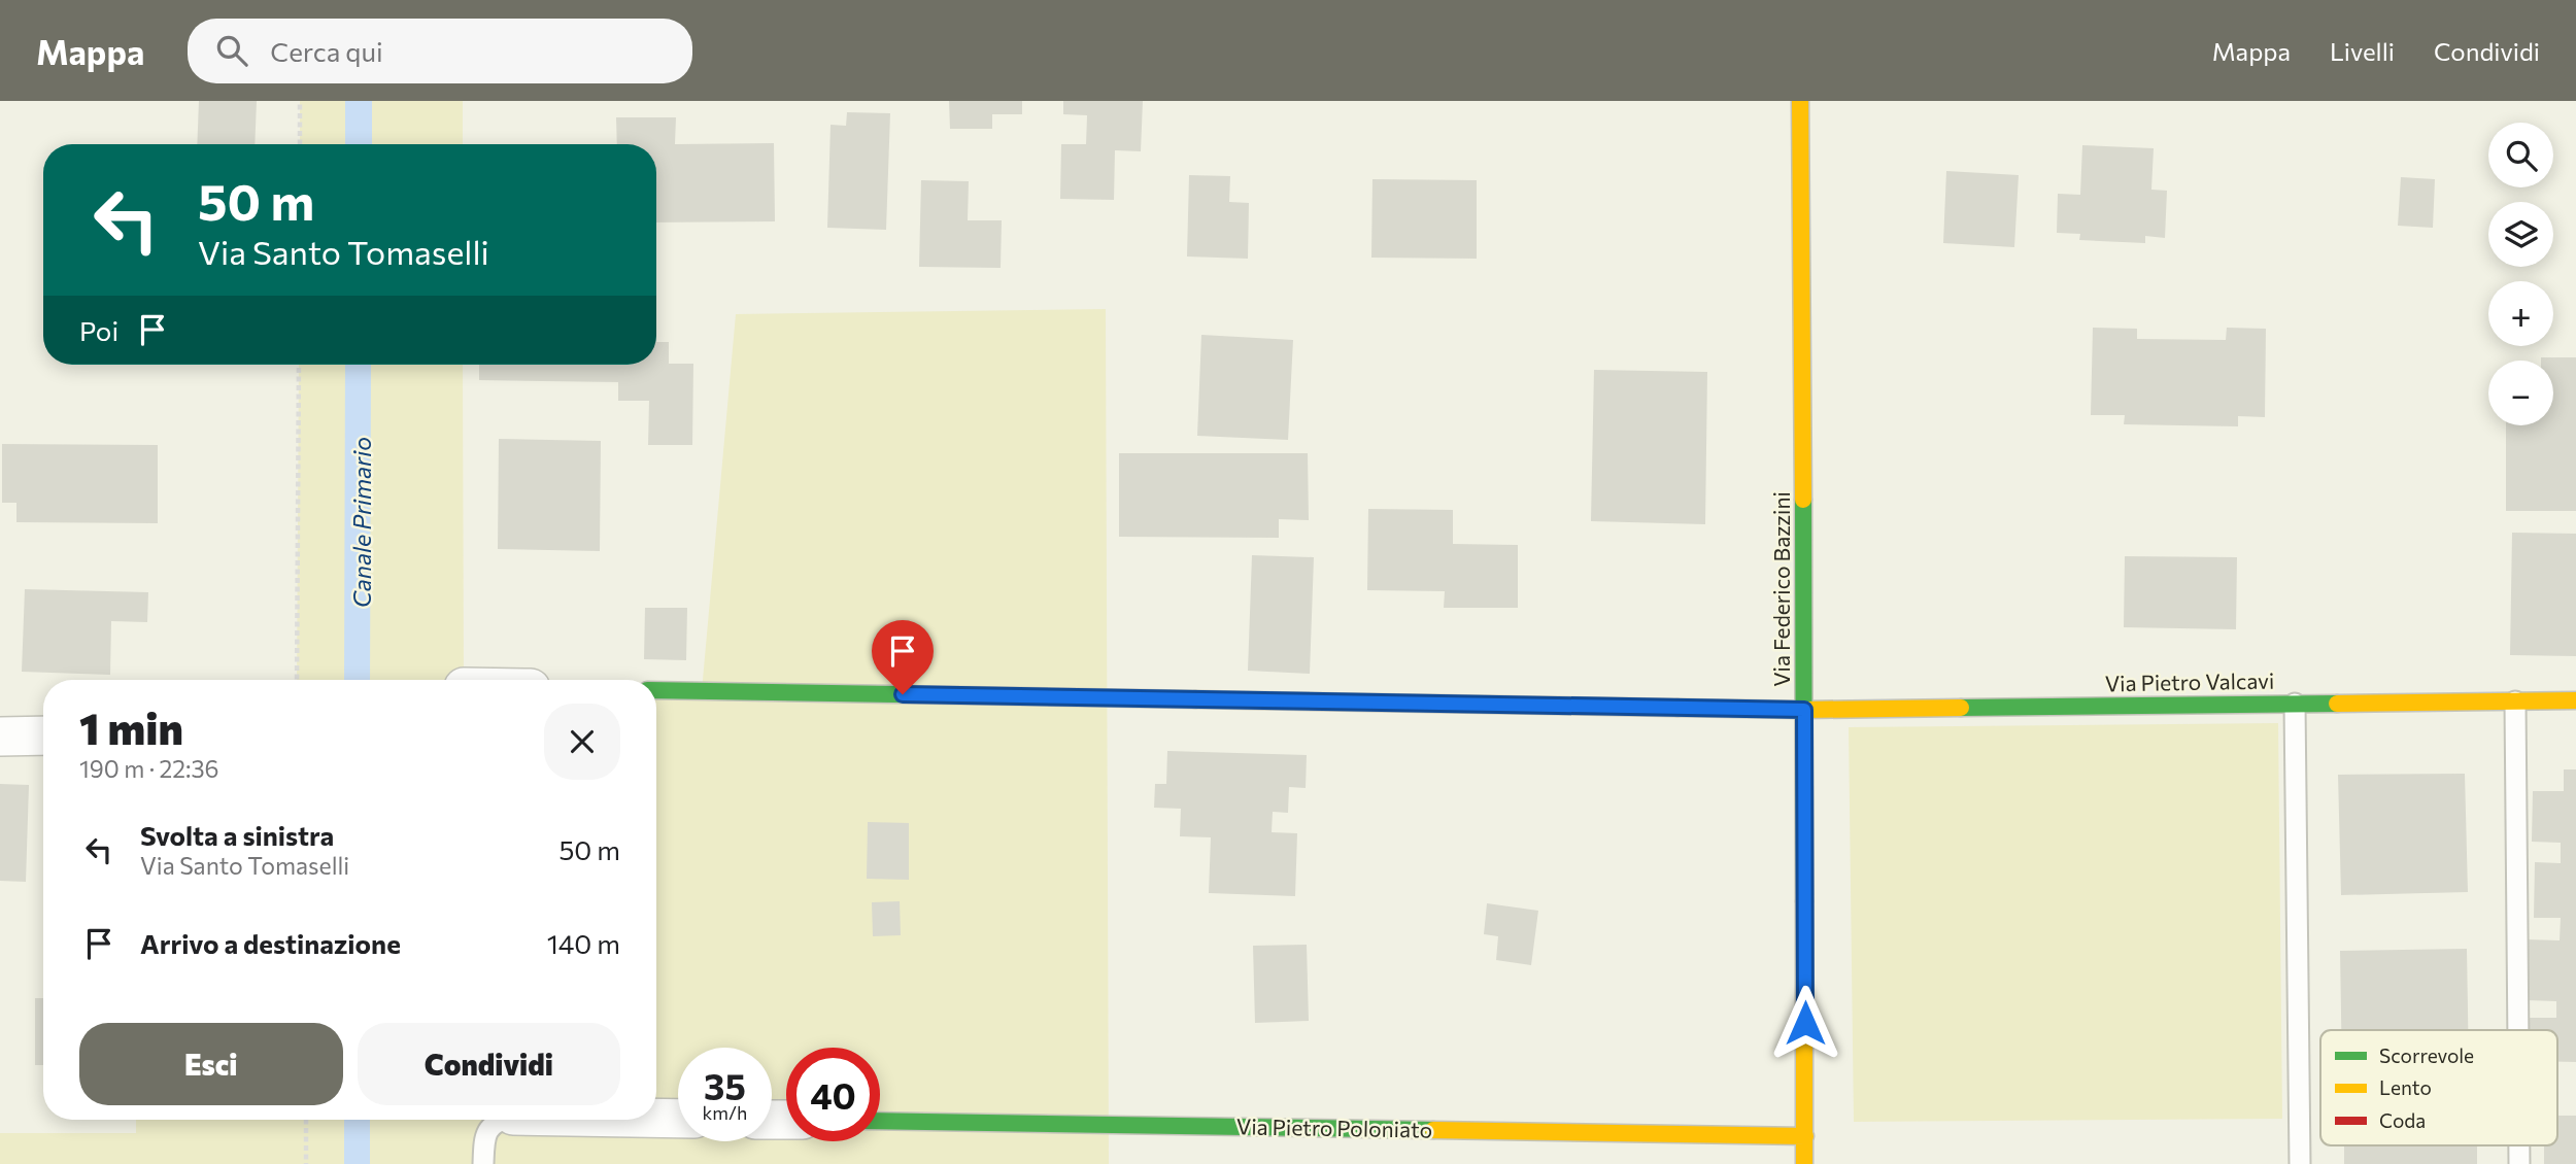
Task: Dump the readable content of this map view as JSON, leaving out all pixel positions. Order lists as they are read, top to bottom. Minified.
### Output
{"streets":{"street":["Via Federico Bazzini","Via Pietro Valcavi","Via Pietro Poloniato"]},"crossings":[["Via Federico Bazzini","Via Pietro Valcavi"],["Via Federico Bazzini","Via Pietro Poloniato"]],"water":["Canale Primario"],"legend":["Scorrevole","Lento","Coda"],"page":{"header":"Mappa","search":"Cerca qui","nav":["Mappa","Livelli","Condividi"],"map_buttons":["+","−"],"turn":["50 m","Via Santo Tomaselli"],"then":"Poi","heading":["1 min","190 m · 22:36"],"list":[{"name":"Svolta a sinistra","note":"Via Santo Tomaselli","value":"50 m"},{"name":"Arrivo a destinazione","value":"140 m"}],"buttons":["Esci","Condividi"],"speed":"35 km/h","limit":"40"}}
